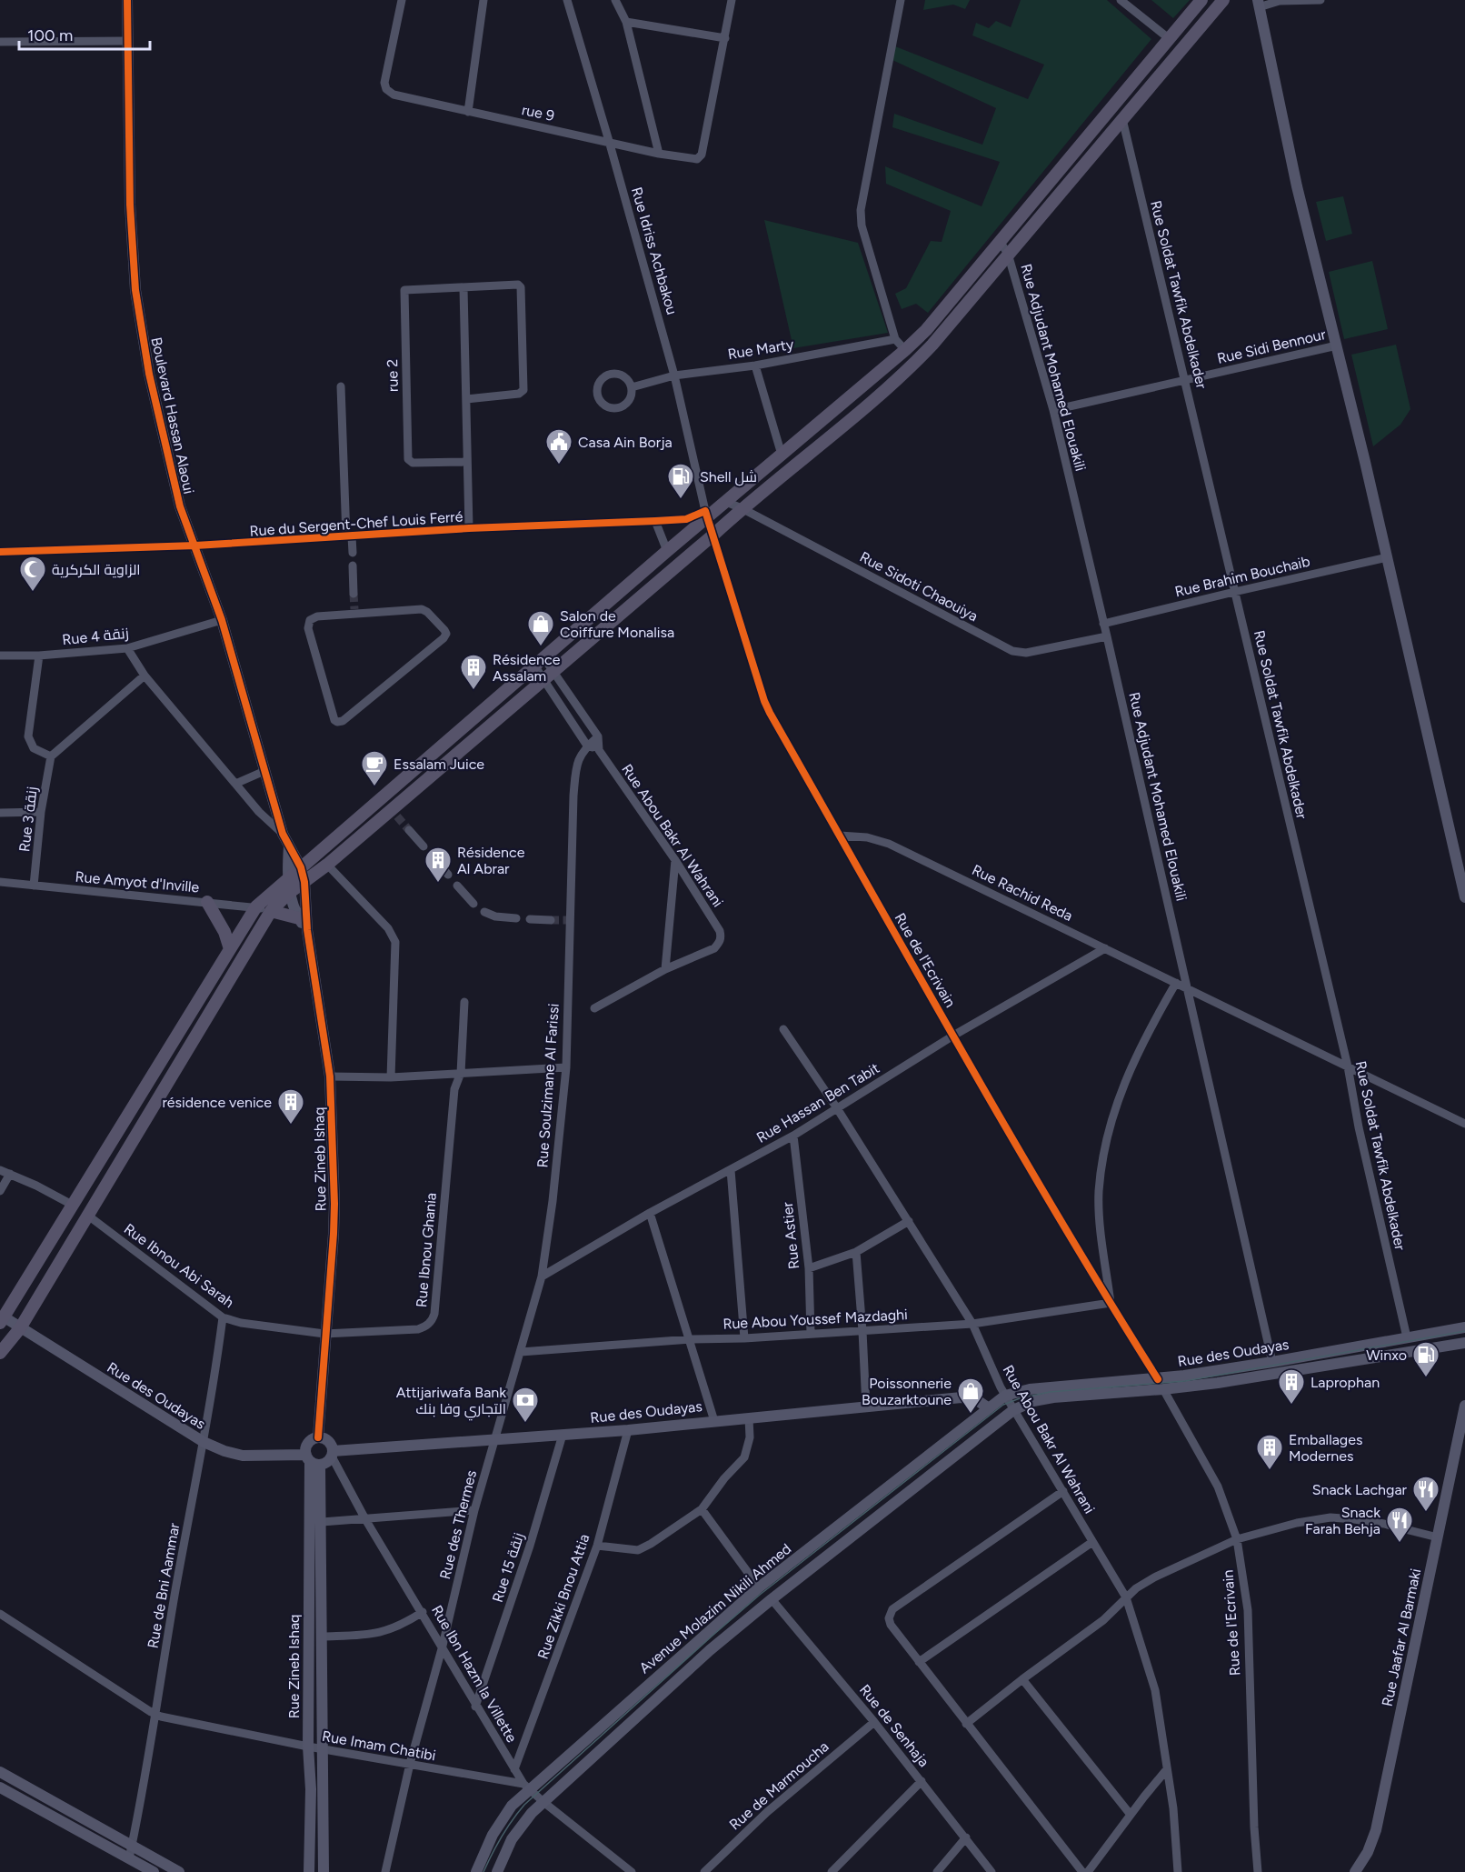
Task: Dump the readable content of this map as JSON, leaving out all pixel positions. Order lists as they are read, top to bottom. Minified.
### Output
{"streets":{"street":["rue 9","Rue Idriss Achbakou","Rue Soldat Tawfik Abdelkader","Rue Sidi Bennour","Rue Marty","Rue Adjudant Mohamed Elouakili","rue 2","Boulevard Hassan Alaoui","Rue du Sergent-Chef Louis Ferré","Rue Brahim Bouchaib","Rue Sidoti Chaouiya","Rue 4 زنقة","Rue 3 زنقة","Rue Abou Bakr Al Wahrani","Rue Amyot d'Inville","Rue Rachid Reda","Rue de l'Ecrivain","Rue Soulzimane Al Farissi","Rue Hassan Ben Tabit","Rue Zineb Ishaq","Rue Astier","Rue Ibnou Ghania","Rue Ibnou Abi Sarah","Rue Abou Youssef Mazdaghi","Rue des Oudayas","Rue des Thermes","Rue 15 زنقة","Rue de Bni Aammar","Rue Zikki Bnou Attia","Avenue Molazim Nikili Ahmed","Rue Jaafar Al Barmaki","Rue Ibn Hazm la Villette","Rue de Senhaja","Rue Imam Chatibi","Rue de Marmoucha"]},"crossings":[["rue 9","Rue Idriss Achbakou"],["Rue Idriss Achbakou","Rue Marty"],["Rue Idriss Achbakou","Rue du Sergent-Chef Louis Ferré"],["Rue Idriss Achbakou","Rue de l'Ecrivain"],["Rue Soldat Tawfik Abdelkader","Rue Sidi Bennour"],["Rue Soldat Tawfik Abdelkader","Rue Brahim Bouchaib"],["Rue Soldat Tawfik Abdelkader","Rue Rachid Reda"],["Rue Soldat Tawfik Abdelkader","Rue des Oudayas"],["Rue Sidi Bennour","Rue Adjudant Mohamed Elouakili"],["Rue Adjudant Mohamed Elouakili","Rue Brahim Bouchaib"],["Rue Adjudant Mohamed Elouakili","Rue Sidoti Chaouiya"],["Rue Adjudant Mohamed Elouakili","Rue Rachid Reda"],["Rue Adjudant Mohamed Elouakili","Rue des Oudayas"],["Boulevard Hassan Alaoui","Rue du Sergent-Chef Louis Ferré"],["Boulevard Hassan Alaoui","Rue 4 زنقة"],["Boulevard Hassan Alaoui","Rue Zineb Ishaq"],["Rue 3 زنقة","Rue Amyot d'Inville"],["Rue Abou Bakr Al Wahrani","Rue Hassan Ben Tabit"],["Rue Abou Bakr Al Wahrani","Rue Abou Youssef Mazdaghi"],["Rue Abou Bakr Al Wahrani","Rue des Oudayas"],["Rue Abou Bakr Al Wahrani","Avenue Molazim Nikili Ahmed"],["Rue Rachid Reda","Rue de l'Ecrivain"],["Rue Rachid Reda","Rue Hassan Ben Tabit"],["Rue de l'Ecrivain","Rue Hassan Ben Tabit"],["Rue de l'Ecrivain","Rue Abou Youssef Mazdaghi"],["Rue de l'Ecrivain","Rue des Oudayas"],["Rue Soulzimane Al Farissi","Rue Hassan Ben Tabit"],["Rue Soulzimane Al Farissi","Rue Abou Youssef Mazdaghi"],["Rue Soulzimane Al Farissi","Rue des Oudayas"],["Rue Soulzimane Al Farissi","Rue des Thermes"],["Rue Hassan Ben Tabit","Rue Astier"],["Rue Zineb Ishaq","Rue Ibnou Ghania"],["Rue Zineb Ishaq","Rue Ibnou Abi Sarah"],["Rue Zineb Ishaq","Rue des Oudayas"],["Rue Zineb Ishaq","Rue Ibn Hazm la Villette"],["Rue Zineb Ishaq","Rue Imam Chatibi"],["Rue Astier","Rue Abou Youssef Mazdaghi"],["Rue Ibnou Ghania","Rue Ibnou Abi Sarah"],["Rue Ibnou Abi Sarah","Rue de Bni Aammar"],["Rue des Oudayas","Rue des Thermes"],["Rue des Oudayas","Rue 15 زنقة"],["Rue des Oudayas","Rue de Bni Aammar"],["Rue des Oudayas","Rue Zikki Bnou Attia"],["Rue des Oudayas","Avenue Molazim Nikili Ahmed"],["Rue des Oudayas","Rue Ibn Hazm la Villette"],["Rue des Thermes","Rue Ibn Hazm la Villette"],["Rue des Thermes","Rue Imam Chatibi"],["Rue 15 زنقة","Rue Ibn Hazm la Villette"],["Rue de Bni Aammar","Rue Imam Chatibi"],["Rue Zikki Bnou Attia","Rue Ibn Hazm la Villette"],["Avenue Molazim Nikili Ahmed","Rue Ibn Hazm la Villette"],["Avenue Molazim Nikili Ahmed","Rue de Senhaja"],["Avenue Molazim Nikili Ahmed","Rue Imam Chatibi"],["Rue Ibn Hazm la Villette","Rue Imam Chatibi"],["Rue de Senhaja","Rue de Marmoucha"]],"places":{"public building":["Casa Ain Borja"],"fuel station":["Shell شل","Winxo"],"mosque":["الزاوية الكركرية"],"shop":["Salon de Coiffure Monalisa","Poissonnerie Bouzarktoune"],"building":["Résidence Assalam","Résidence Al Abrar","résidence venice","Laprophan","Emballages Modernes"],"cafe":["Essalam Juice"],"bank":["Attijariwafa Bank التجاري وفا بنك"],"restaurant":["Snack Lachgar","Snack Farah Behja"]},"scale_bar":"100 m"}
